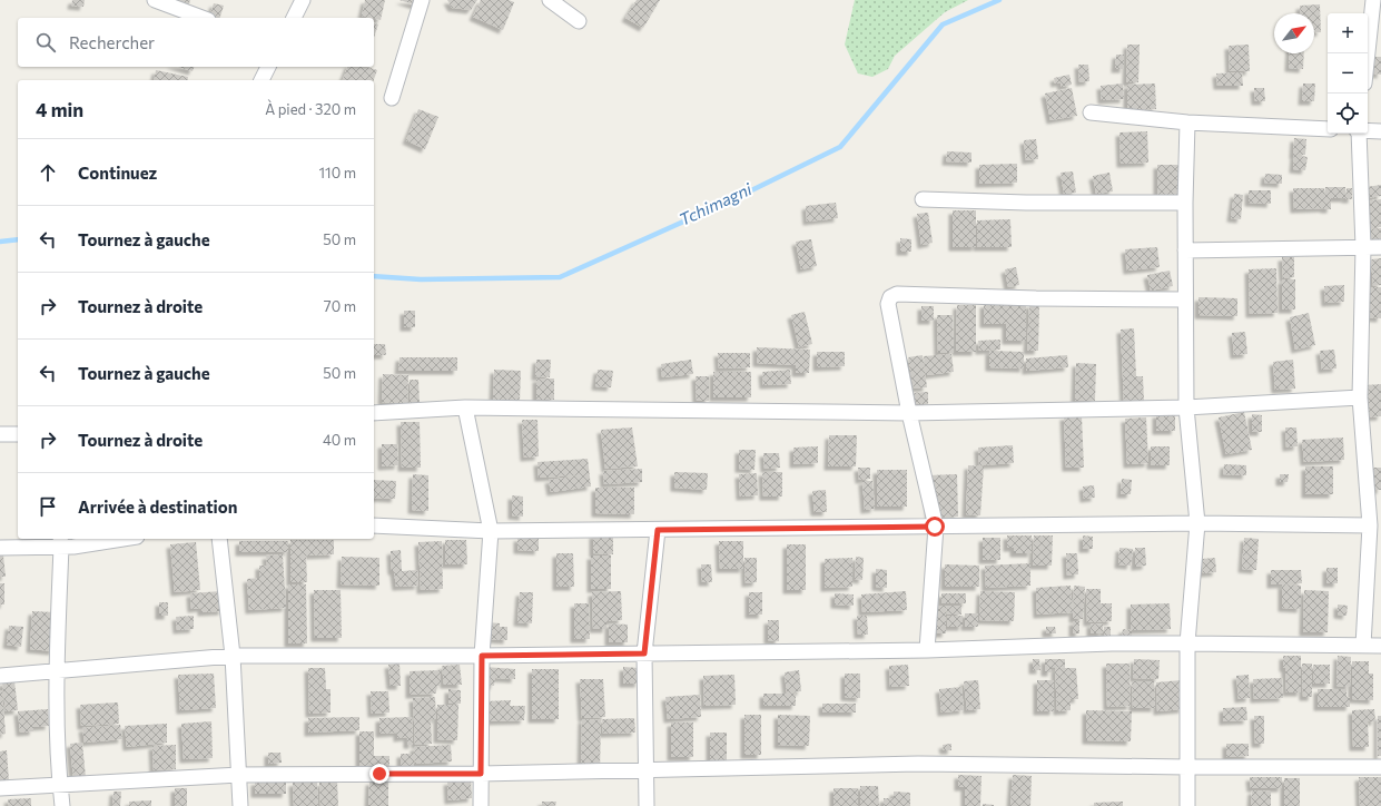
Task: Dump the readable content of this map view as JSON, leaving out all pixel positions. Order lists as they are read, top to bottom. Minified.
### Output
{"water":["Tchimagni"],"north":"top right","page":{"map_buttons":["+","−"],"search":"Rechercher","heading":["4 min","À pied · 320 m"],"list":[["Continuez","110 m"],["Tournez à gauche","50 m"],["Tournez à droite","70 m"],["Tournez à gauche","50 m"],["Tournez à droite","40 m"],"Arrivée à destination"]}}
